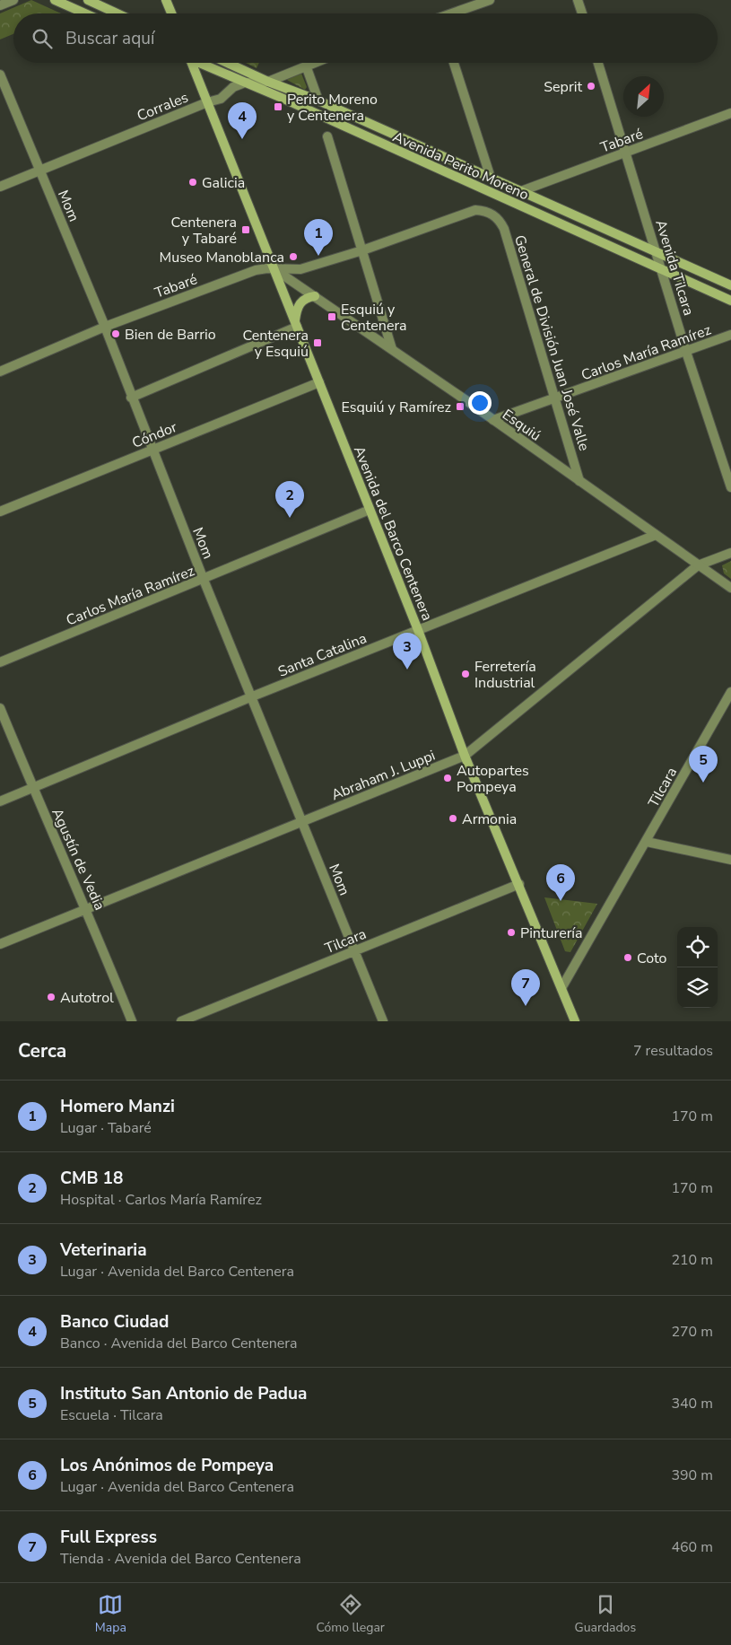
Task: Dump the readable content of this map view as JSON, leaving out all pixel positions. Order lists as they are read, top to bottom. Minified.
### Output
{"streets":{"main road":["Avenida Perito Moreno","Avenida del Barco Centenera"],"street":["Corrales","Tabaré","Mom","Avenida Tilcara","General de División Juan José Valle","Carlos María Ramírez","Esquiú","Cóndor","Santa Catalina","Abraham J. Luppi","Tilcara","Agustín de Vedia"]},"crossings":[["Corrales","Avenida Perito Moreno"],["Corrales","Mom"],["Corrales","Avenida del Barco Centenera"],["Tabaré","Avenida Perito Moreno"],["Tabaré","Mom"],["Tabaré","Avenida Tilcara"],["Tabaré","General de División Juan José Valle"],["Tabaré","Esquiú"],["Tabaré","Avenida del Barco Centenera"],["Avenida Perito Moreno","Avenida Tilcara"],["Mom","Carlos María Ramírez"],["Mom","Cóndor"],["Mom","Santa Catalina"],["Mom","Abraham J. Luppi"],["Mom","Tilcara"],["Avenida Tilcara","Carlos María Ramírez"],["General de División Juan José Valle","Carlos María Ramírez"],["General de División Juan José Valle","Esquiú"],["Carlos María Ramírez","Esquiú"],["Carlos María Ramírez","Avenida del Barco Centenera"],["Esquiú","Avenida del Barco Centenera"],["Esquiú","Santa Catalina"],["Esquiú","Abraham J. Luppi"],["Cóndor","Avenida del Barco Centenera"],["Avenida del Barco Centenera","Santa Catalina"],["Avenida del Barco Centenera","Abraham J. Luppi"],["Avenida del Barco Centenera","Tilcara"],["Santa Catalina","Agustín de Vedia"],["Abraham J. Luppi","Agustín de Vedia"]],"places":{"other":["Seprit","Galicia","Museo Manoblanca","Bien de Barrio","Ferretería Industrial","Autopartes Pompeya","Armonia","Pinturería","Coto","Autotrol"],"transit":["Perito Moreno y Centenera","Centenera y Tabaré","Esquiú y Centenera","Centenera y Esquiú","Esquiú y Ramírez"]},"north":"top right","page":{"search":"Buscar aquí","pins":["4","1","2","3","5","6","7"],"heading":["Cerca","7 resultados"],"list":[{"mark":"1","name":"Homero Manzi","note":"Lugar · Tabaré","value":"170 m"},{"mark":"2","name":"CMB 18","note":"Hospital · Carlos María Ramírez","value":"170 m"},{"mark":"3","name":"Veterinaria","note":"Lugar · Avenida del Barco Centenera","value":"210 m"},{"mark":"4","name":"Banco Ciudad","note":"Banco · Avenida del Barco Centenera","value":"270 m"},{"mark":"5","name":"Instituto San Antonio de Padua","note":"Escuela · Tilcara","value":"340 m"},{"mark":"6","name":"Los Anónimos de Pompeya","note":"Lugar · Avenida del Barco Centenera","value":"390 m"},{"mark":"7","name":"Full Express","note":"Tienda · Avenida del Barco Centenera","value":"460 m"}],"nav":["Mapa","Cómo llegar","Guardados"]}}
